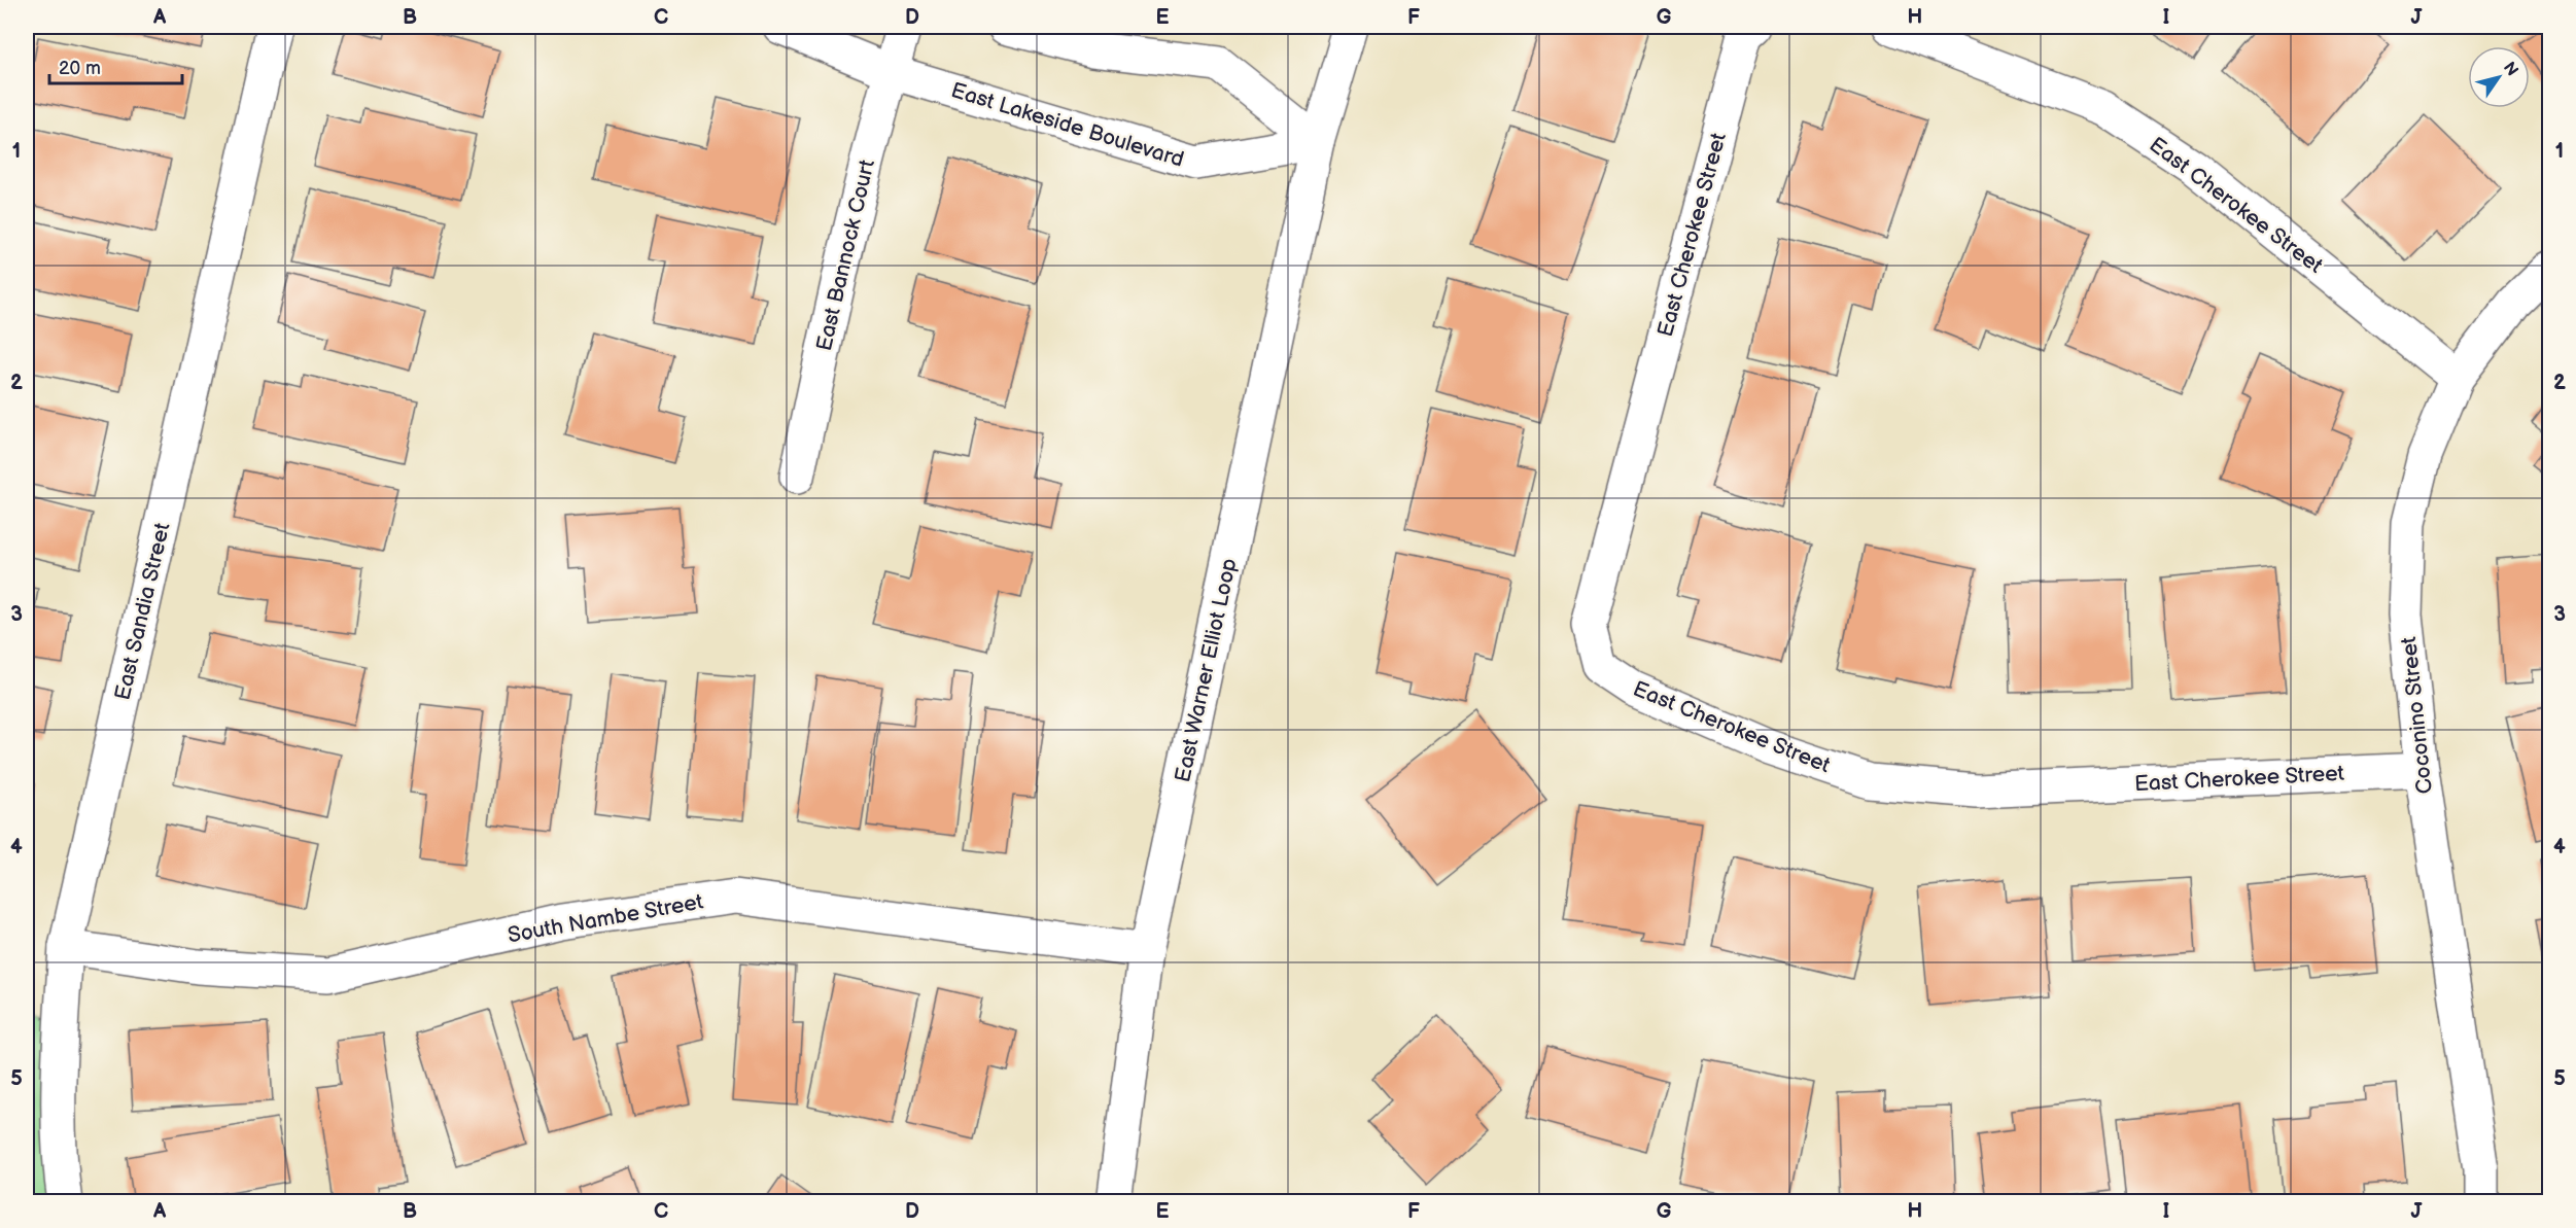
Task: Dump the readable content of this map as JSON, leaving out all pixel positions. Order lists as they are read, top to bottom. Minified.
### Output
{"streets":{"street":["East Lakeside Boulevard","East Cherokee Street","East Bannock Court","East Sandia Street","East Warner Elliot Loop","Coconino Street","South Nambe Street"]},"crossings":[["East Lakeside Boulevard","East Bannock Court"],["East Lakeside Boulevard","East Warner Elliot Loop"],["East Cherokee Street","Coconino Street"],["East Sandia Street","South Nambe Street"],["East Warner Elliot Loop","South Nambe Street"]],"scale_bar":"20 m","north":"top right","grid":{"columns":["A","B","C","D","E","F","G","H","I","J"],"rows":["1","2","3","4","5"]}}
